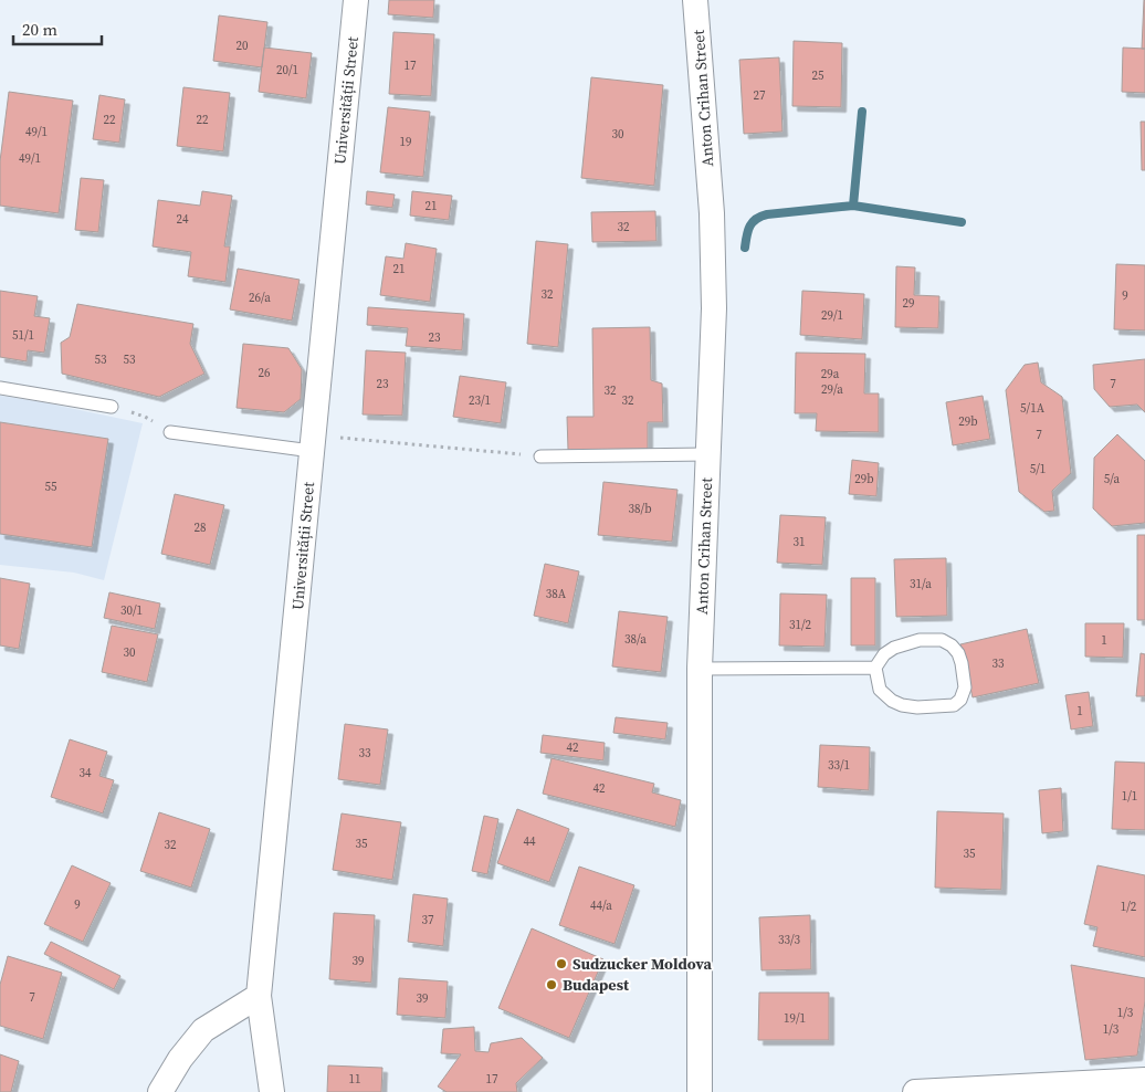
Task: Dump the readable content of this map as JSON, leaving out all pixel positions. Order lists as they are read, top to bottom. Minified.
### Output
{"streets":{"street":["Anton Crihan Street","Universității Street"]},"places":["Sudzucker Moldova","Budapest"],"house_numbers":["20","17","20/1","25","27","22","22","49/1","30","19","49/1","21","24","32","21","32","9","26/a","29","29/1","51/1","23","53","53","26","29a","23","7","29/a","32","23/1","32","5/1A","29b","7","5/1","29b","5/a","55","38/b","28","31","31/a","38A","30/1","31/2","38/a","1","30","33","1","42","33","33/1","34","42","1/1","44","35","32","35","9","44/a","1/2","37","33/3","39","7","39","1/3","19/1","1/3","11","17"],"scale_bar":"20 m"}
